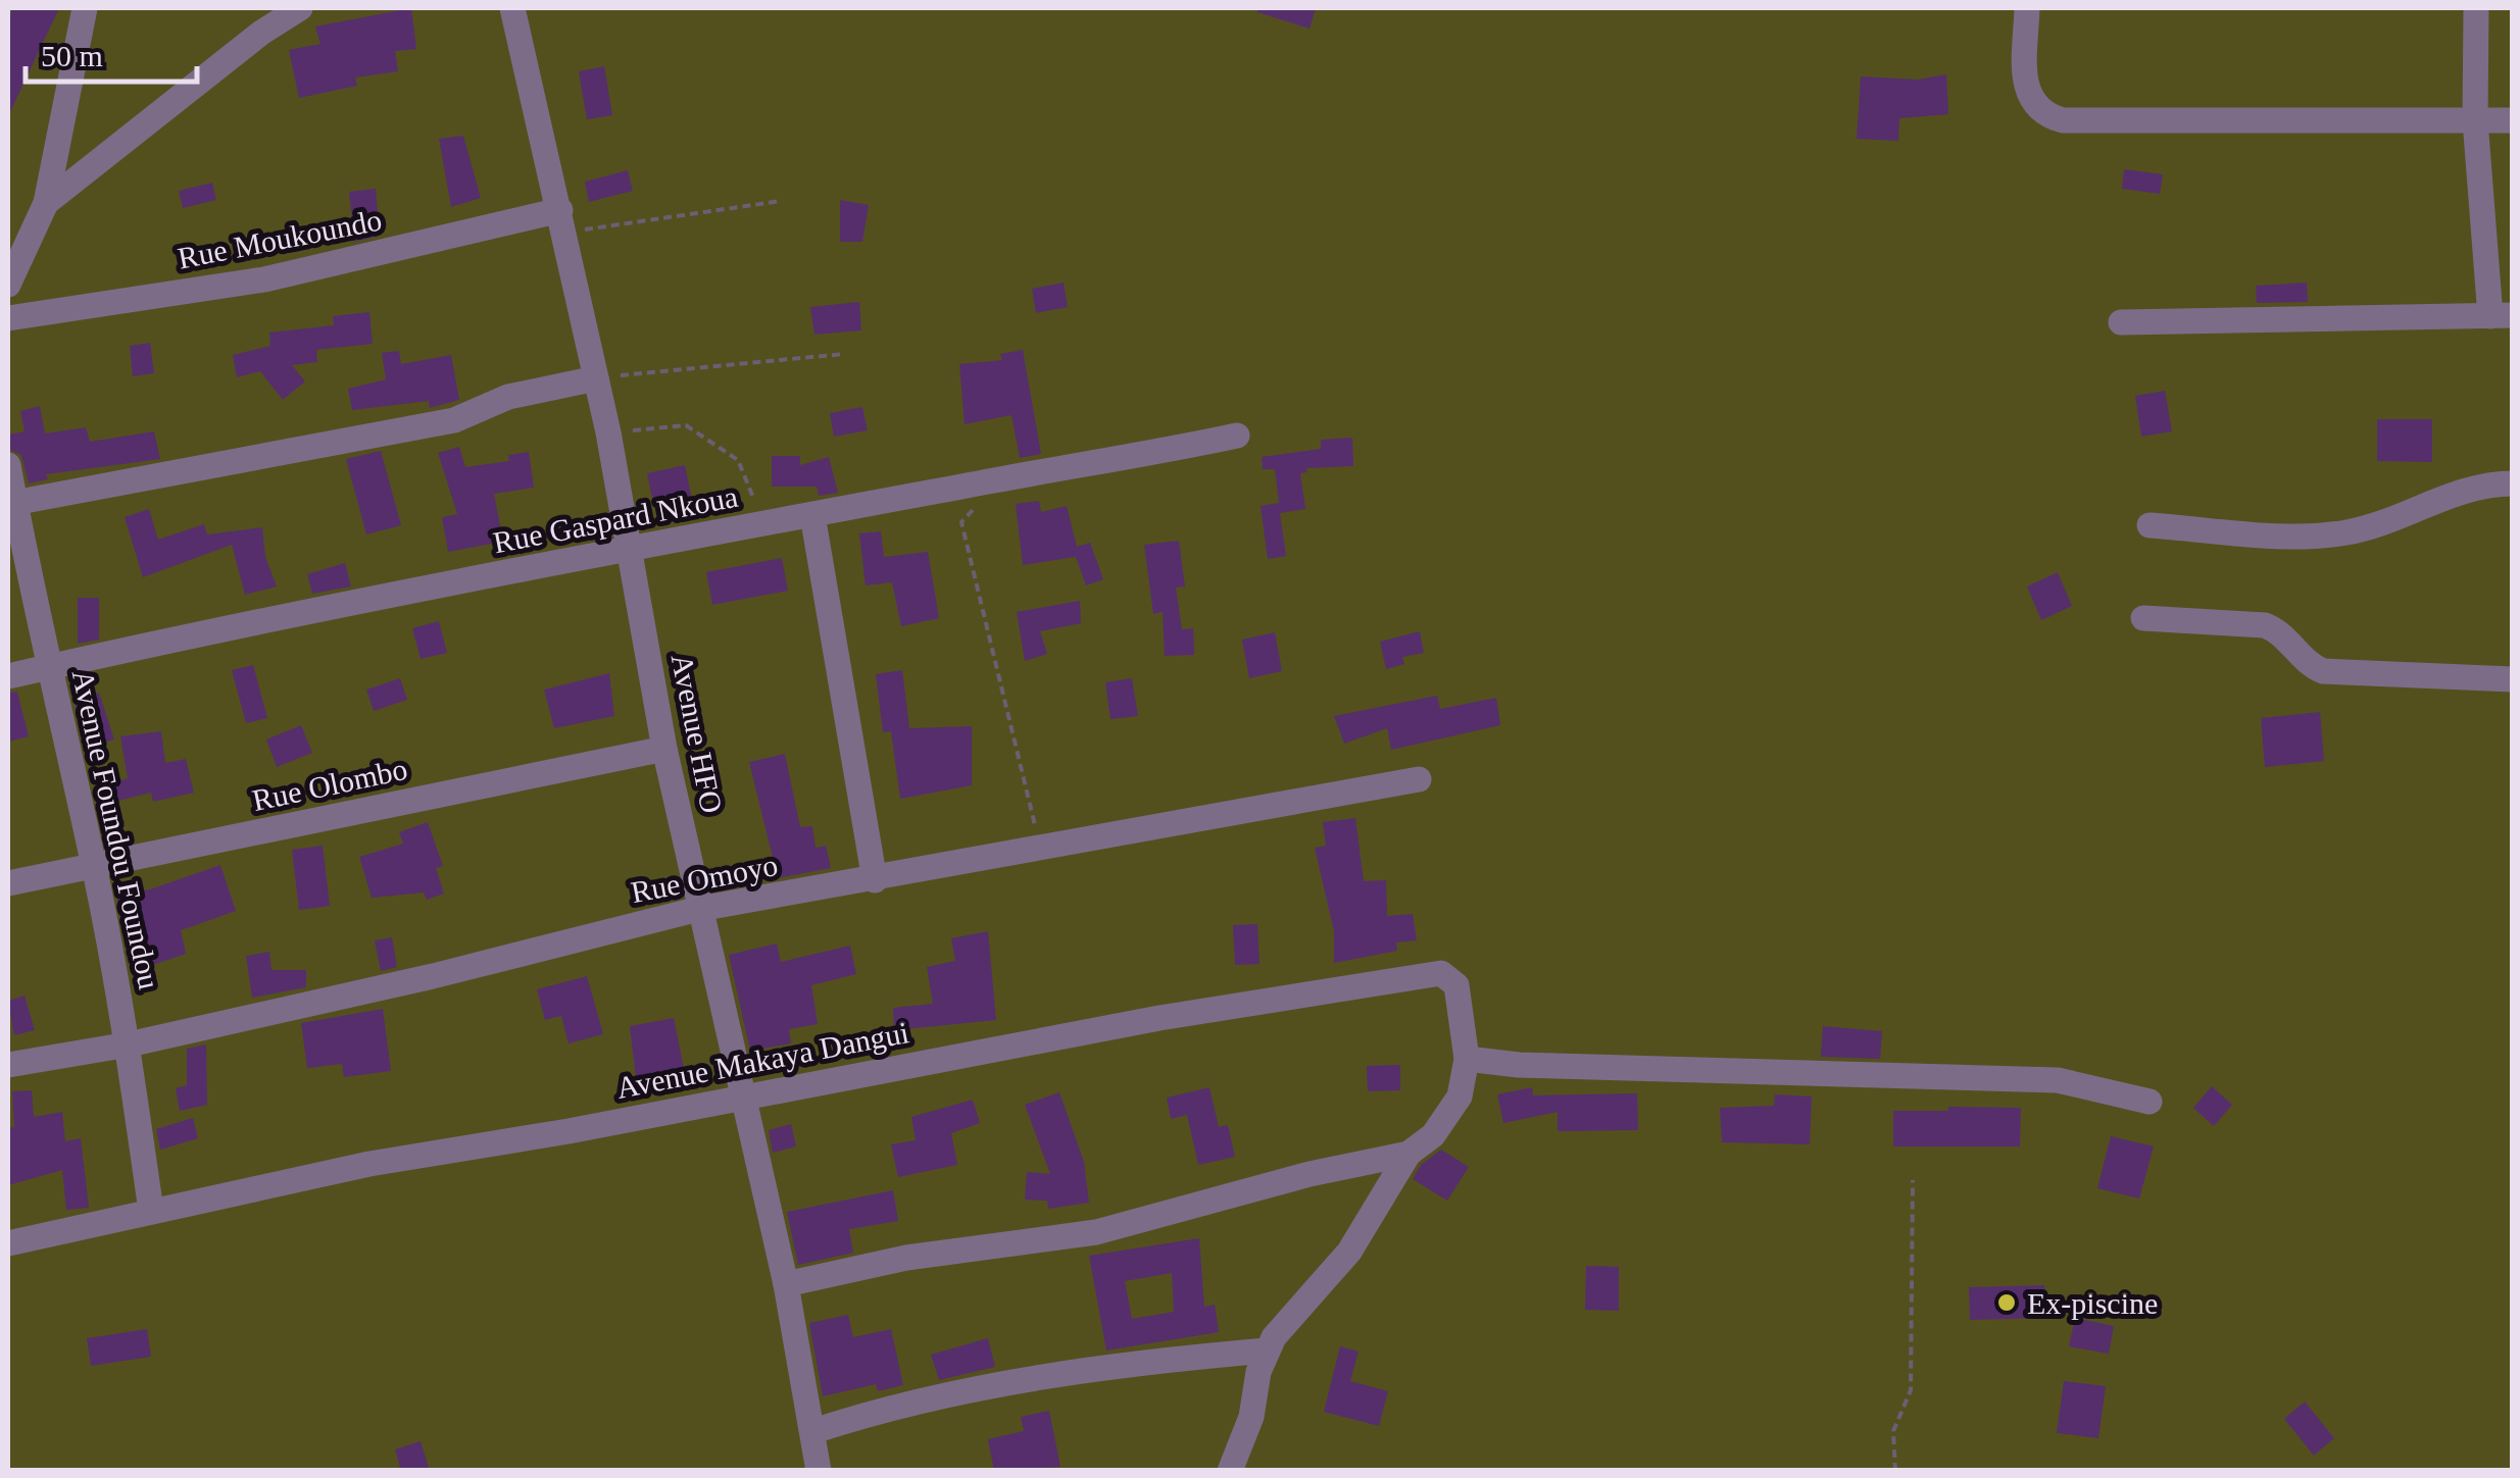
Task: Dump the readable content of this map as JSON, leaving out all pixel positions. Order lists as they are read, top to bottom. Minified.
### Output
{"streets":{"street":["Rue Moukoundo","Rue Gaspard Nkoua","Avenue HFO","Rue Olombo","Avenue Foundou Foundou","Rue Omoyo","Avenue Makaya Dangui"]},"crossings":[["Rue Moukoundo","Avenue HFO"],["Rue Gaspard Nkoua","Avenue HFO"],["Rue Gaspard Nkoua","Avenue Foundou Foundou"],["Avenue HFO","Rue Olombo"],["Avenue HFO","Rue Omoyo"],["Avenue HFO","Avenue Makaya Dangui"],["Rue Olombo","Avenue Foundou Foundou"],["Avenue Foundou Foundou","Rue Omoyo"],["Avenue Foundou Foundou","Avenue Makaya Dangui"]],"places":["Ex-piscine"],"scale_bar":"50 m"}
